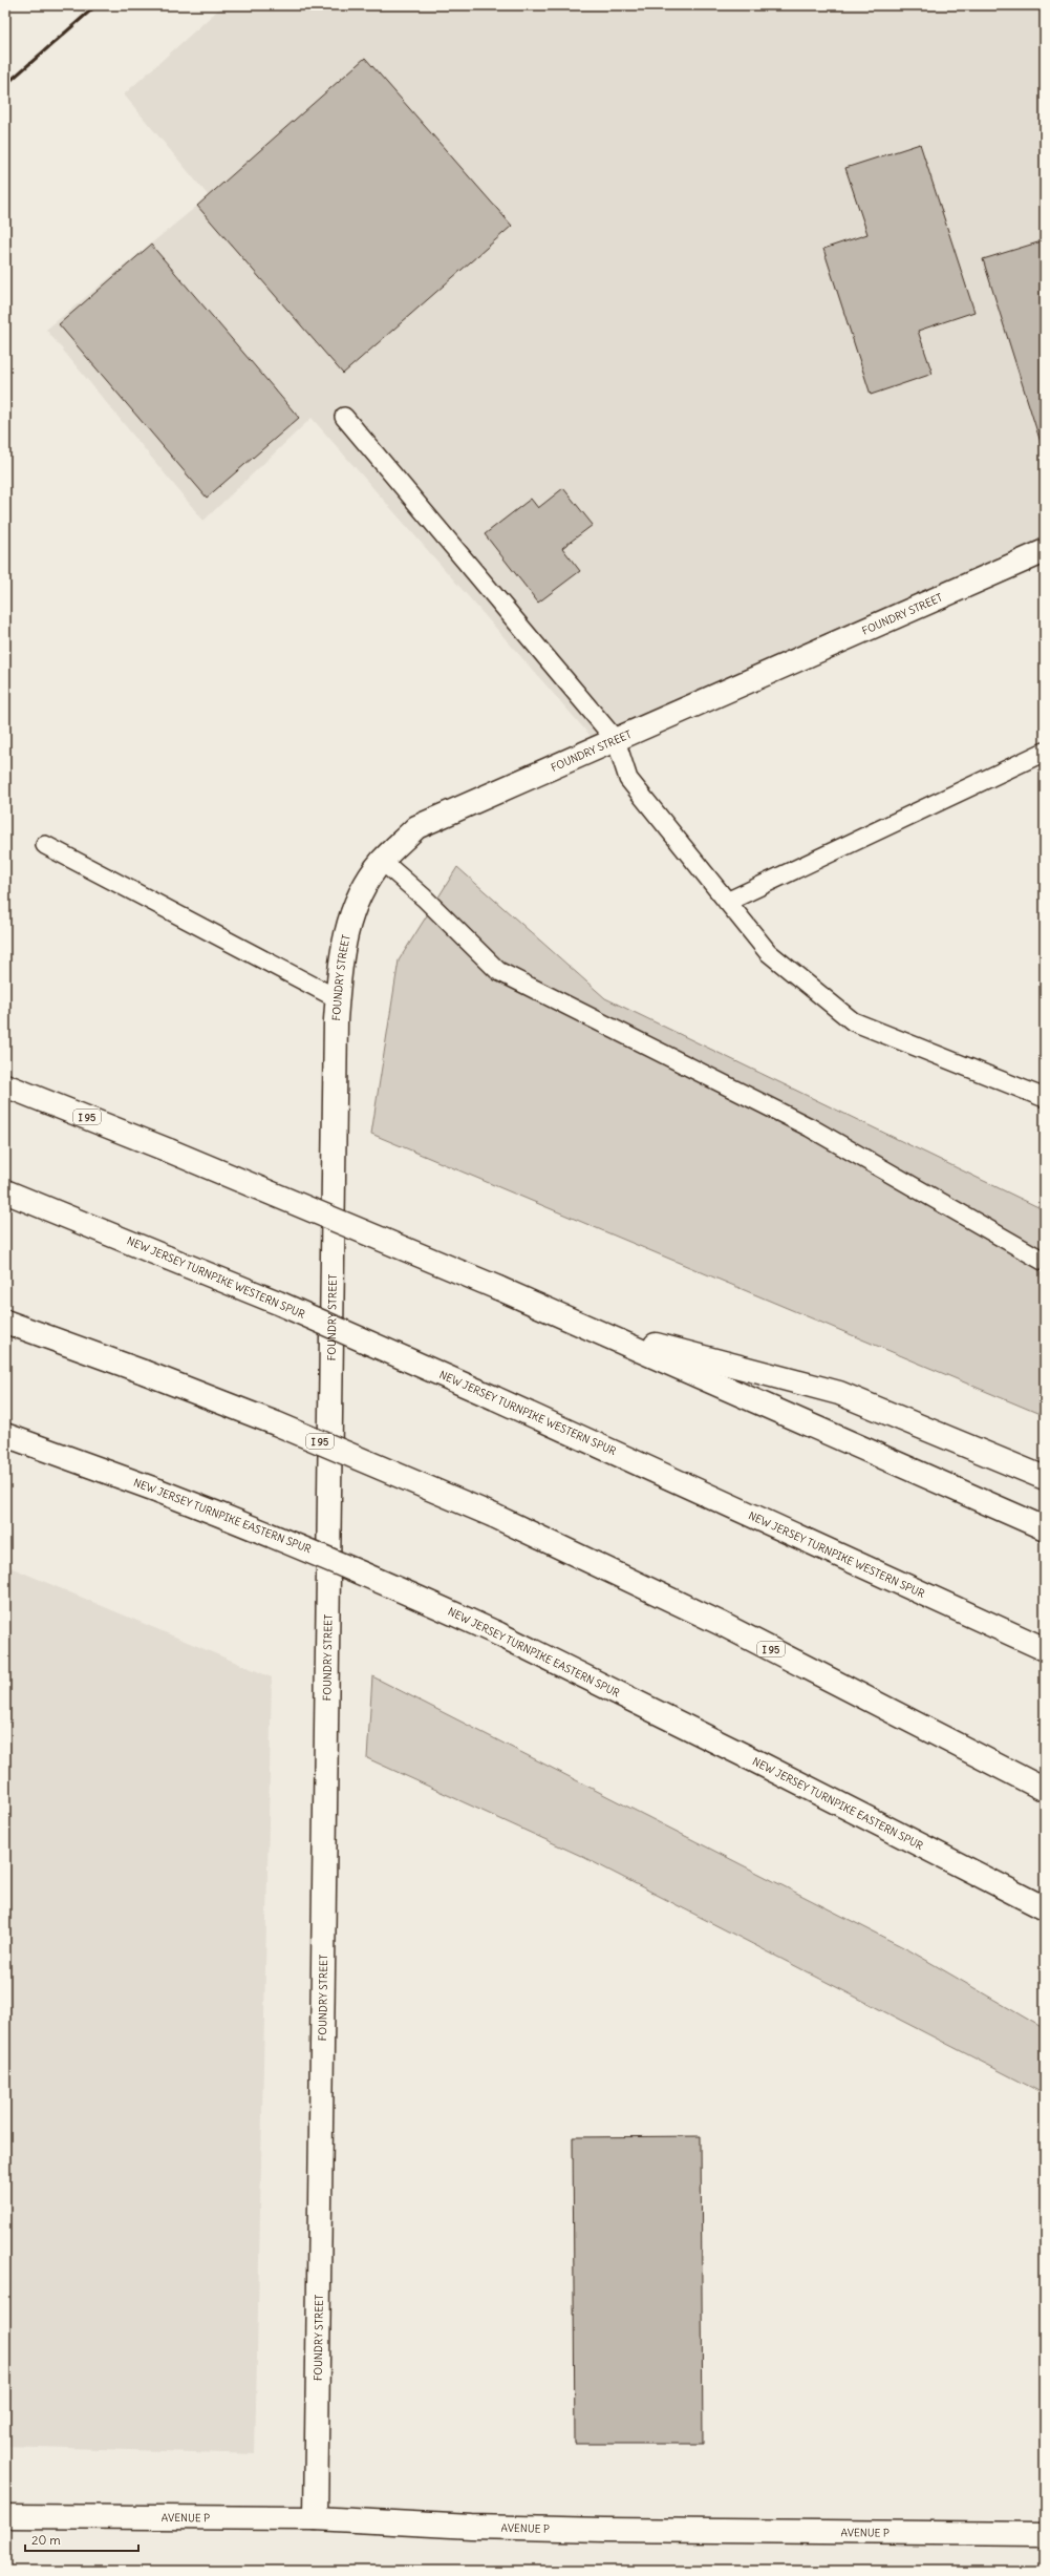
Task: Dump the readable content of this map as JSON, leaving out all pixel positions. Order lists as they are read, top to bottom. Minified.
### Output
{"streets":{"main road":["FOUNDRY STREET","I 95","NEW JERSEY TURNPIKE WESTERN SPUR","NEW JERSEY TURNPIKE EASTERN SPUR","AVENUE P"]},"crossings":[["FOUNDRY STREET","AVENUE P"]],"scale_bar":"20 m"}
